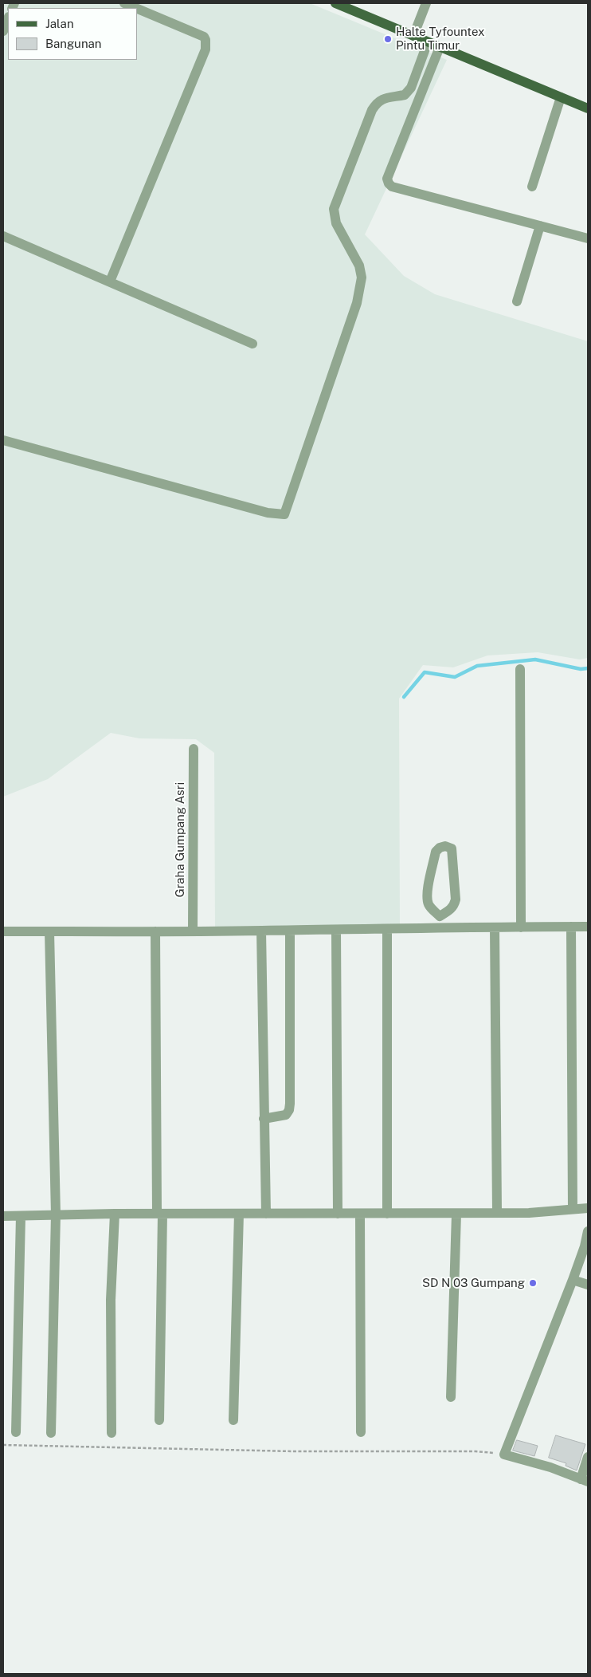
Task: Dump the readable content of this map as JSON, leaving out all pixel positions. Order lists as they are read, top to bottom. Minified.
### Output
{"streets":{"street":["Graha Gumpang Asri"]},"places":["Halte Tyfountex Pintu Timur","SD N 03 Gumpang"],"legend":["Jalan","Bangunan"]}
